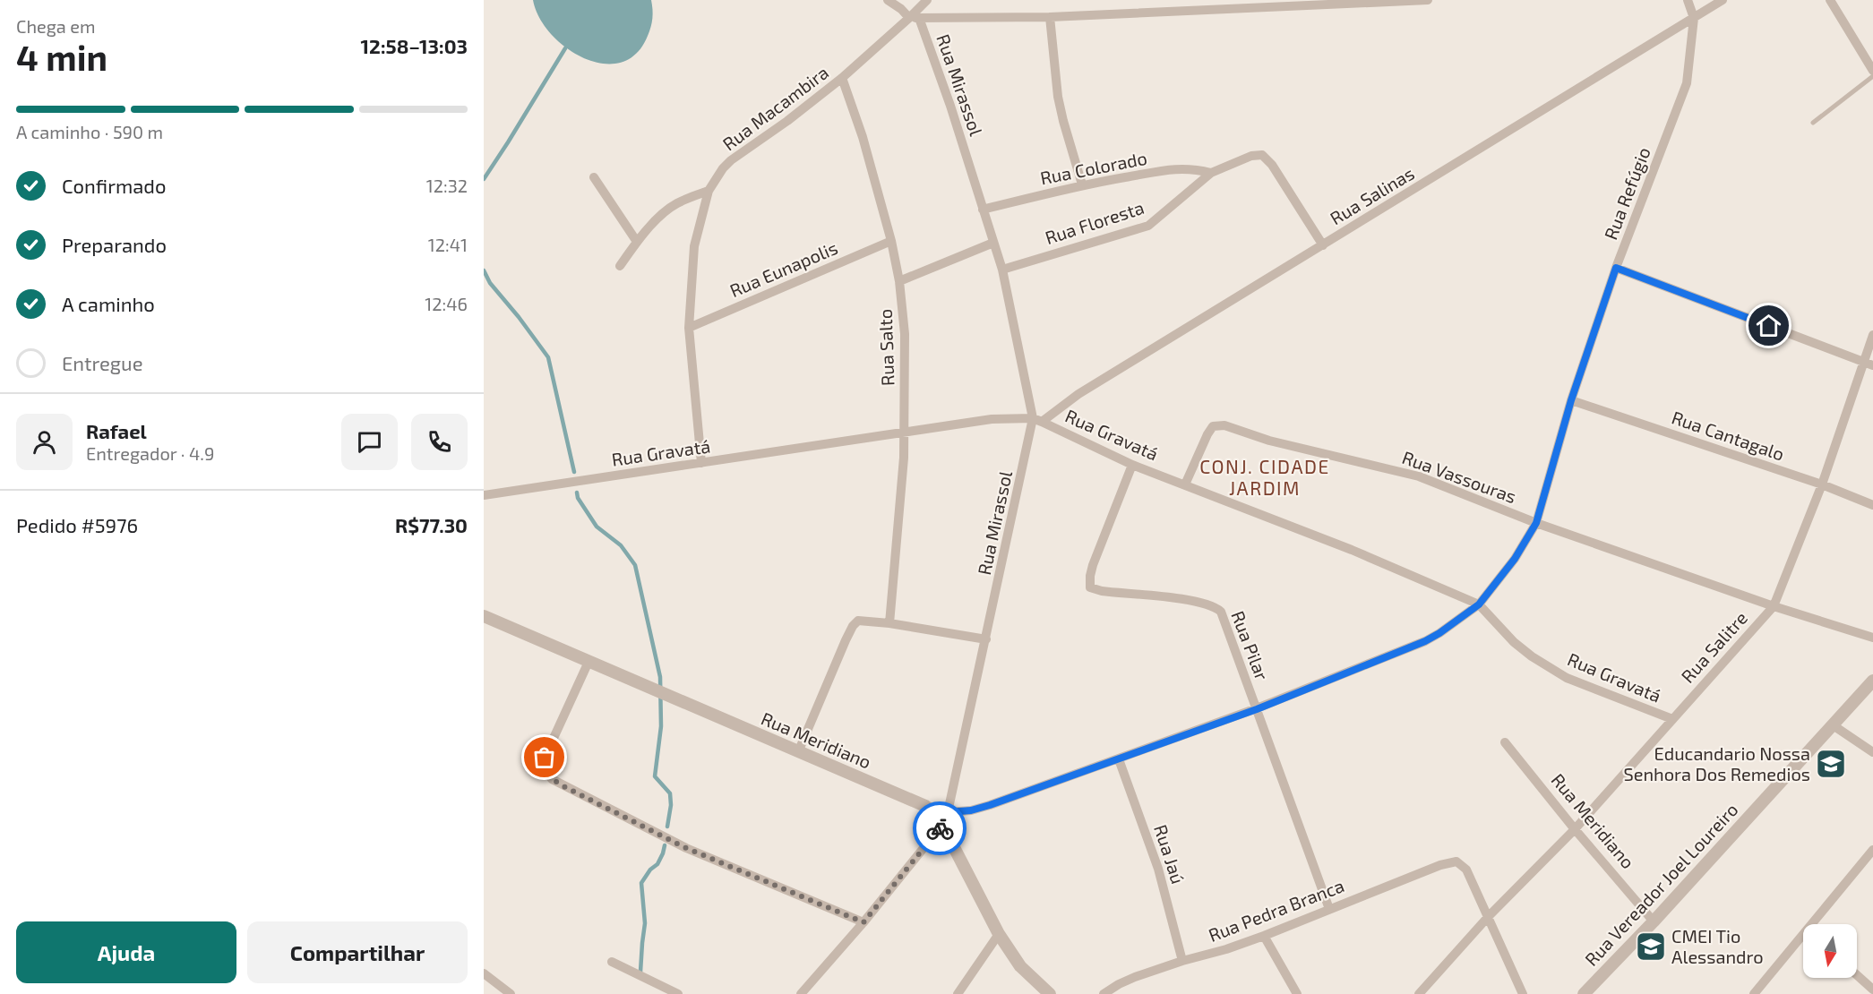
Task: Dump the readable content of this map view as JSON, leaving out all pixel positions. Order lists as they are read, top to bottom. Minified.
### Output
{"streets":{"street":["Rua Mirassol","Rua Macambira","Rua Colorado","Rua Refúgio","Rua Salinas","Rua Floresta","Rua Eunapolis","Rua Salto","Rua Gravatá","Rua Cantagalo","Rua Vassouras","Rua Pilar","Rua Salitre","Rua Meridiano","Rua Jaú","Rua Vereador Joel Loureiro","Rua Pedra Branca"]},"crossings":[["Rua Mirassol","Rua Macambira"],["Rua Mirassol","Rua Colorado"],["Rua Mirassol","Rua Refúgio"],["Rua Mirassol","Rua Salinas"],["Rua Mirassol","Rua Floresta"],["Rua Mirassol","Rua Gravatá"],["Rua Mirassol","Rua Meridiano"],["Rua Macambira","Rua Eunapolis"],["Rua Macambira","Rua Salto"],["Rua Macambira","Rua Gravatá"],["Rua Colorado","Rua Floresta"],["Rua Refúgio","Rua Salinas"],["Rua Refúgio","Rua Gravatá"],["Rua Refúgio","Rua Cantagalo"],["Rua Refúgio","Rua Vassouras"],["Rua Refúgio","Rua Pilar"],["Rua Refúgio","Rua Jaú"],["Rua Salinas","Rua Floresta"],["Rua Salinas","Rua Gravatá"],["Rua Eunapolis","Rua Salto"],["Rua Salto","Rua Gravatá"],["Rua Gravatá","Rua Vassouras"],["Rua Gravatá","Rua Pilar"],["Rua Gravatá","Rua Salitre"],["Rua Cantagalo","Rua Salitre"],["Rua Vassouras","Rua Salitre"],["Rua Pilar","Rua Pedra Branca"],["Rua Salitre","Rua Meridiano"],["Rua Salitre","Rua Pedra Branca"],["Rua Meridiano","Rua Vereador Joel Loureiro"],["Rua Jaú","Rua Pedra Branca"]],"districts":["CONJ. CIDADE JARDIM"],"places":{"school or university":["Educandario Nossa Senhora Dos Remedios","CMEI Tio Alessandro"]},"north":"bottom","page":{"heading":["4 min","Chega em","12:58–13:03"],"panel":["Rafael","Entregador · 4.9","Pedido #5976","R$77.30"],"bar":"A caminho · 590 m","list":[["Confirmado","12:32"],["Preparando","12:41"],["A caminho","12:46"],"Entregue"],"buttons":["Ajuda","Compartilhar"]}}
